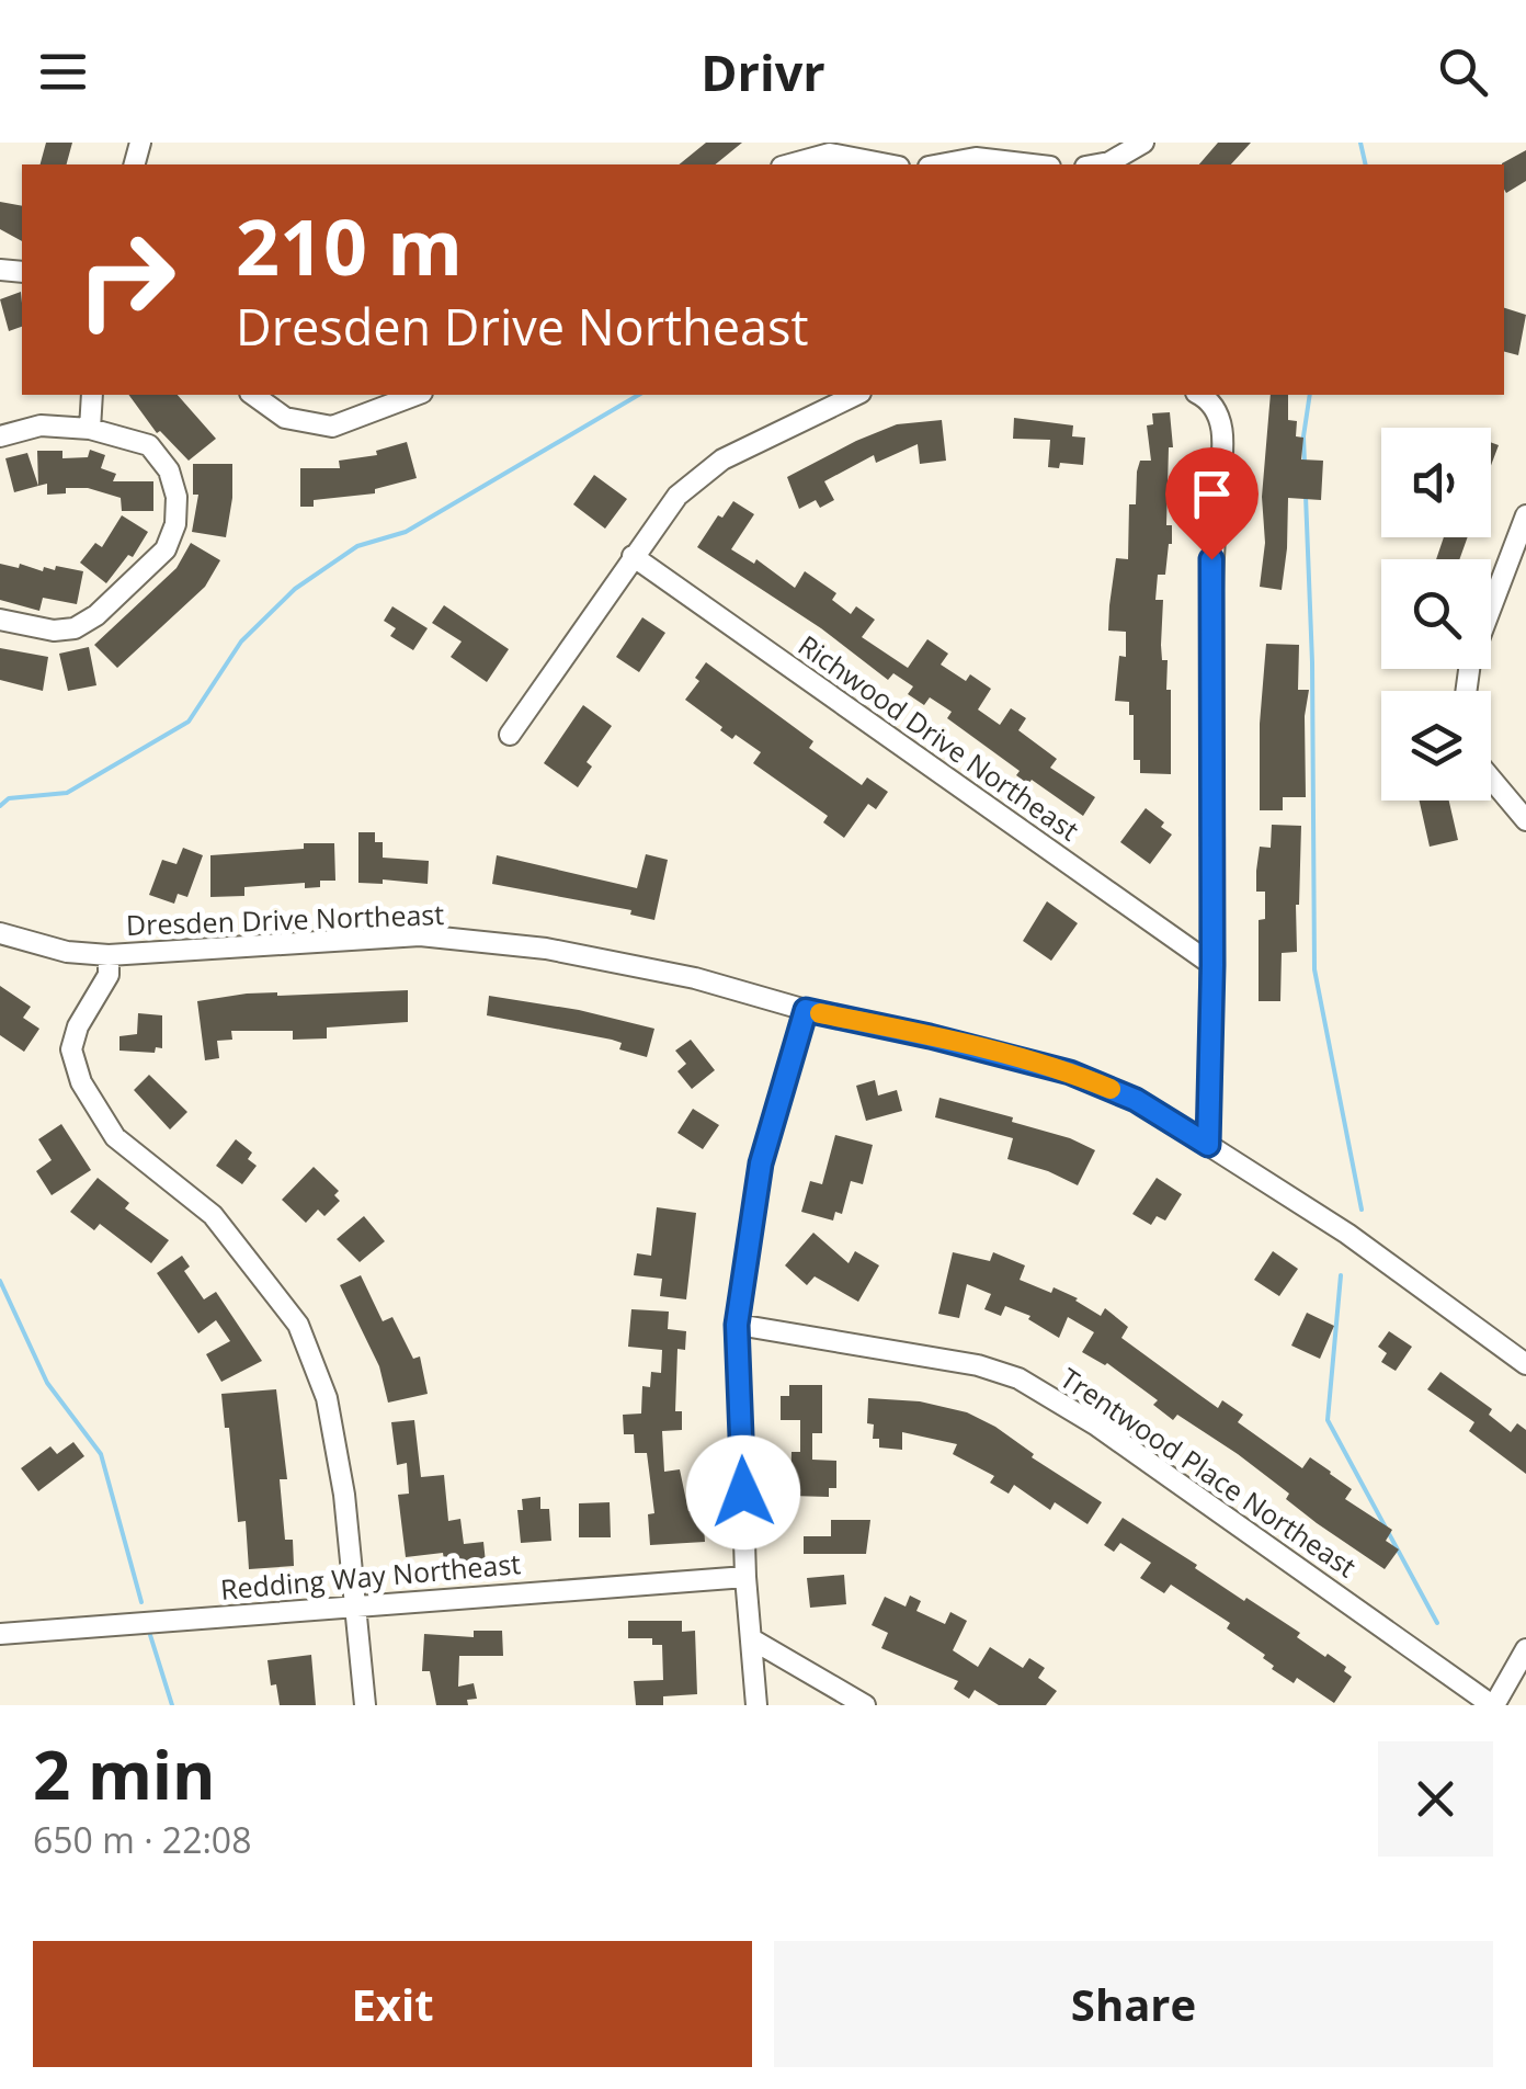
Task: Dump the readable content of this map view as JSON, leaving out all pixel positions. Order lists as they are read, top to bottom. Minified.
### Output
{"streets":{"street":["Richwood Drive Northeast","Dresden Drive Northeast","Trentwood Place Northeast","Redding Way Northeast"]},"page":{"header":"Drivr","turn":["210 m","Dresden Drive Northeast"],"heading":["2 min","650 m · 22:08"],"buttons":["Exit","Share"]}}
